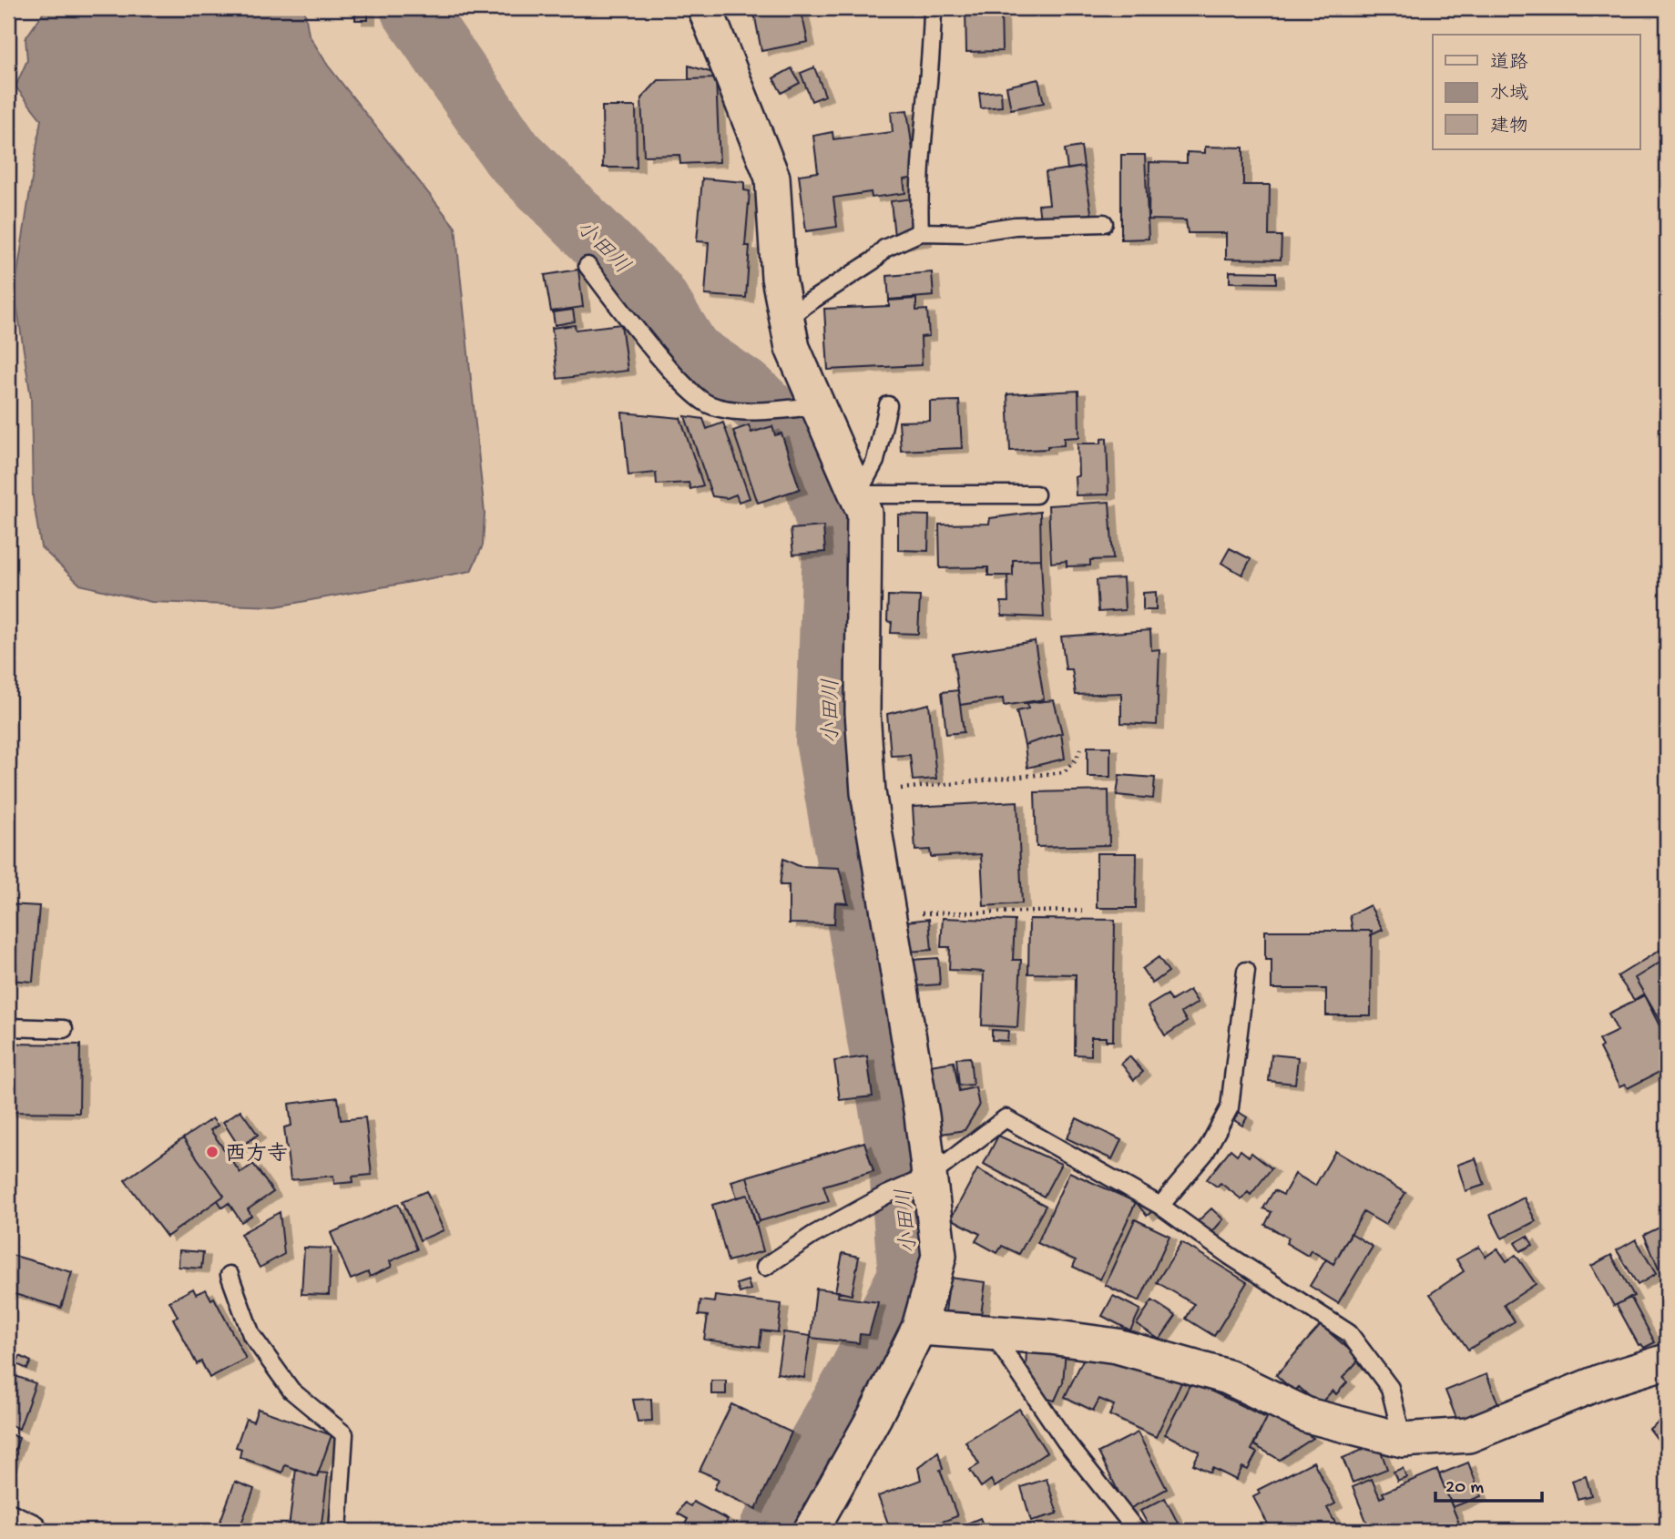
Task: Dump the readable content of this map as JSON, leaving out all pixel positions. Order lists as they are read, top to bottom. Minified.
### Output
{"water":["小田川"],"places":["西方寺"],"legend":["道路","水域","建物"],"scale_bar":"20 m"}
